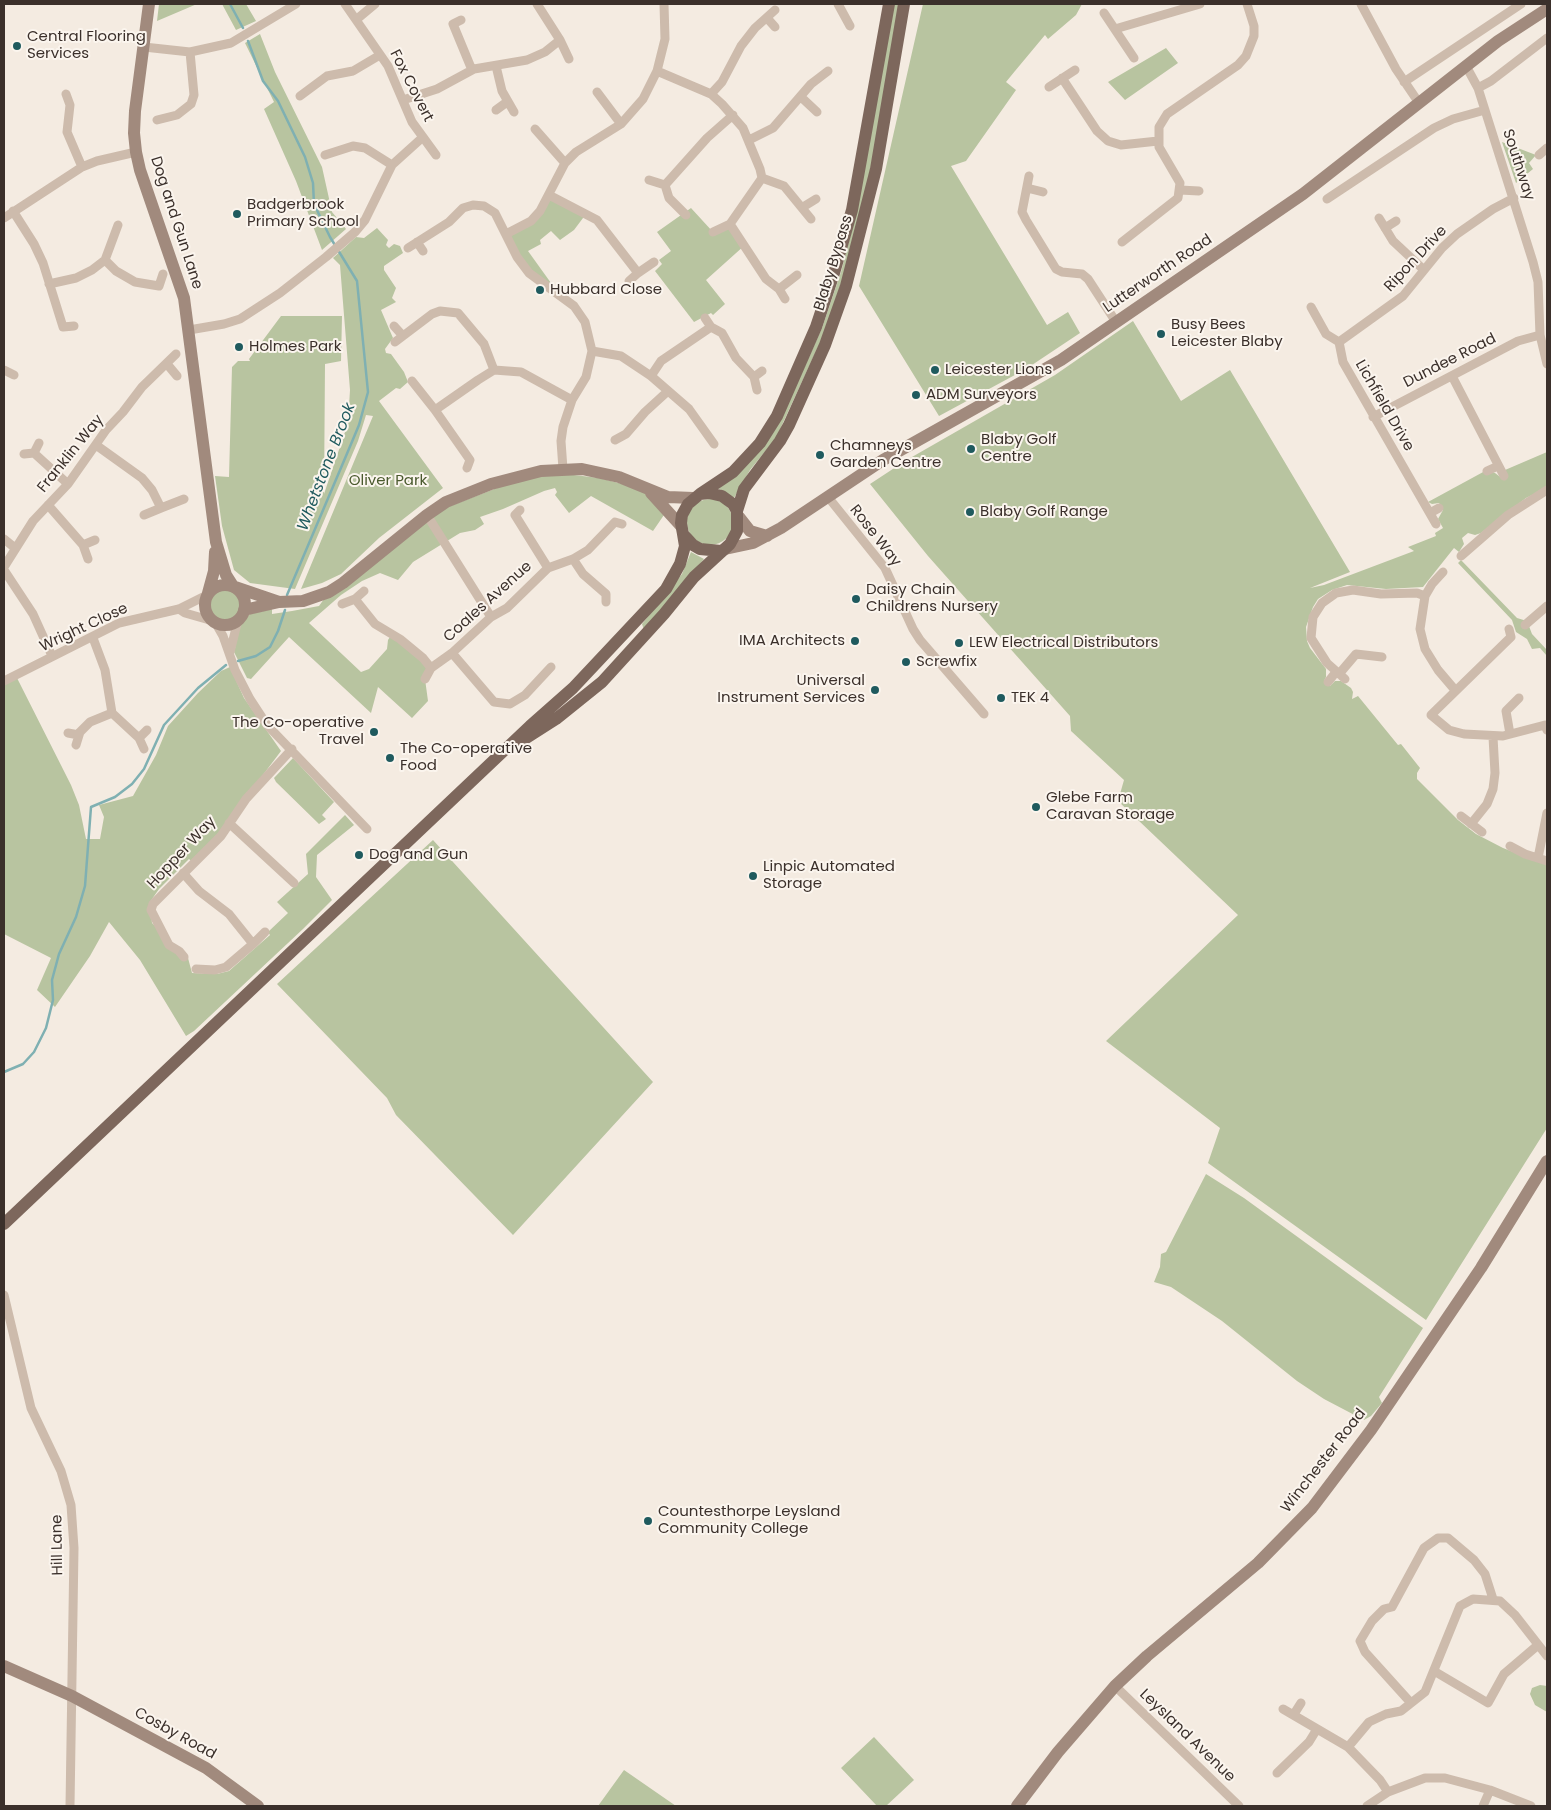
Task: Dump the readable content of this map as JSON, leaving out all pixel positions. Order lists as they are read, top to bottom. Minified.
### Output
{"streets":{"main road":["Blaby Bypass"],"street":["Fox Covert","Southway","Dog and Gun Lane","Ripon Drive","Lutterworth Road","Dundee Road","Lichfield Drive","Franklin Way","Rose Way","Coales Avenue","Wright Close","Hopper Way","Winchester Road","Hill Lane","Cosby Road","Leysland Avenue"]},"crossings":[["Southway","Ripon Drive"],["Southway","Lutterworth Road"],["Southway","Dundee Road"],["Dog and Gun Lane","Wright Close"],["Ripon Drive","Lichfield Drive"],["Blaby Bypass","Lutterworth Road"],["Lutterworth Road","Rose Way"],["Dundee Road","Lichfield Drive"],["Franklin Way","Wright Close"],["Winchester Road","Leysland Avenue"],["Hill Lane","Cosby Road"]],"water":["Whetstone Brook"],"parks":["Oliver Park"],"places":["Central Flooring Services","Badgerbrook Primary School","Hubbard Close","Busy Bees Leicester Blaby","Holmes Park","Leicester Lions","ADM Surveyors","Blaby Golf Centre","Chamneys Garden Centre","Blaby Golf Range","Daisy Chain Childrens Nursery","IMA Architects","LEW Electrical Distributors","Screwfix","Universal Instrument Services","TEK 4","The Co-operative Travel","The Co-operative Food","Glebe Farm Caravan Storage","Dog and Gun","Linpic Automated Storage","Countesthorpe Leysland Community College"]}
